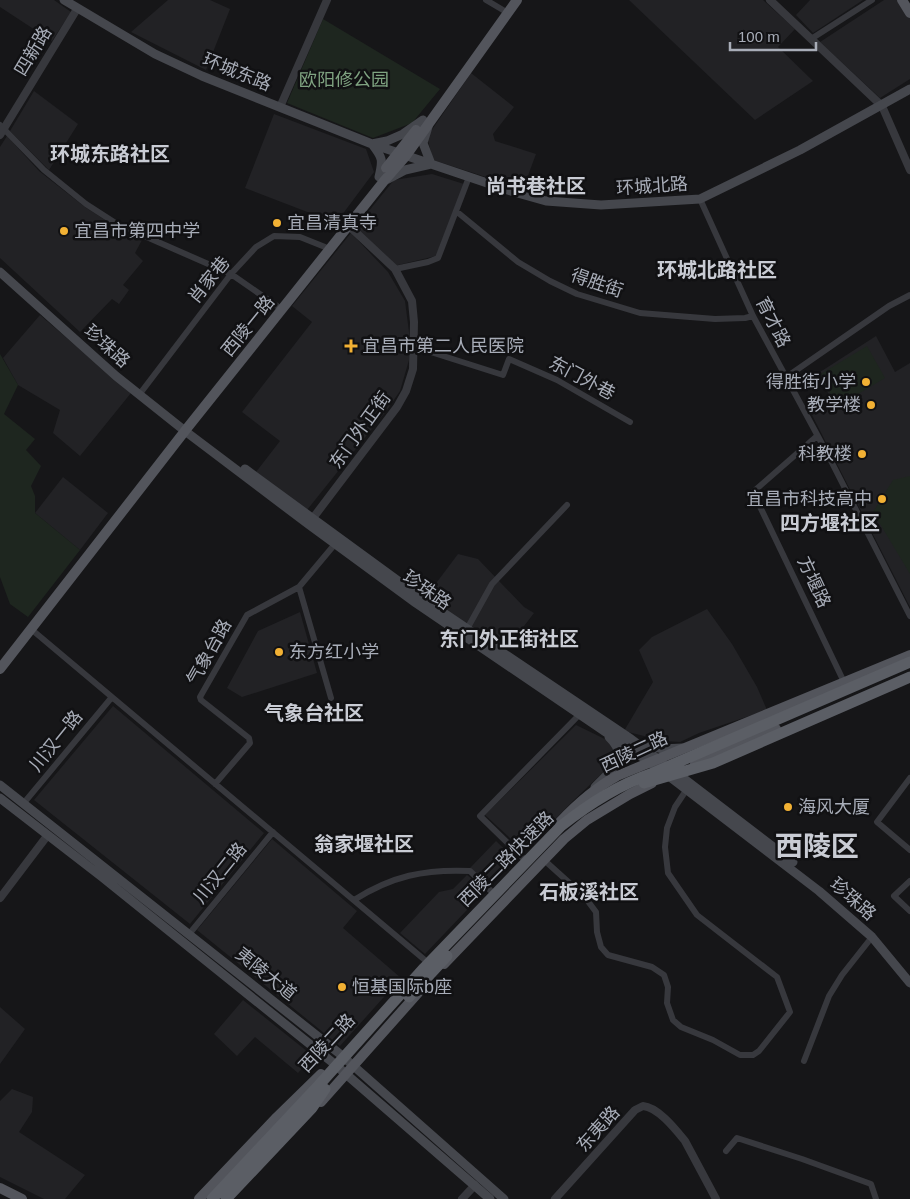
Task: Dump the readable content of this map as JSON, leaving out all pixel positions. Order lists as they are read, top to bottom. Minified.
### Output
{"streets":{"highway":["西陵二路快速路"],"main road":["环城东路","环城北路","西陵一路","珍珠路","西陵二路","夷陵大道"],"street":["四新路","肖家巷","得胜街","育才路","东门外巷","东门外正街","方堰路","气象台路","川汉一路","川汉二路","东夷路"]},"crossings":[["四新路","环城东路"],["环城东路","环城北路"],["环城东路","西陵一路"],["环城北路","育才路"],["环城北路","西陵一路"],["肖家巷","西陵一路"],["肖家巷","珍珠路"],["得胜街","育才路"],["育才路","方堰路"],["西陵一路","珍珠路"],["西陵一路","东门外正街"],["珍珠路","东门外正街"],["珍珠路","气象台路"],["珍珠路","西陵二路"],["东门外巷","东门外正街"],["方堰路","西陵二路"],["川汉一路","夷陵大道"],["西陵二路","夷陵大道"],["川汉二路","夷陵大道"]],"districts":["环城东路社区","尚书巷社区","环城北路社区","四方堰社区","东门外正街社区","气象台社区","翁家堰社区","西陵区","石板溪社区"],"parks":["欧阳修公园"],"places":{"other":["宜昌清真寺","宜昌市第四中学","得胜街小学","教学楼","科教楼","宜昌市科技高中","东方红小学","海风大厦","恒基国际b座"],"health":["宜昌市第二人民医院"]},"scale_bar":"100 m"}
